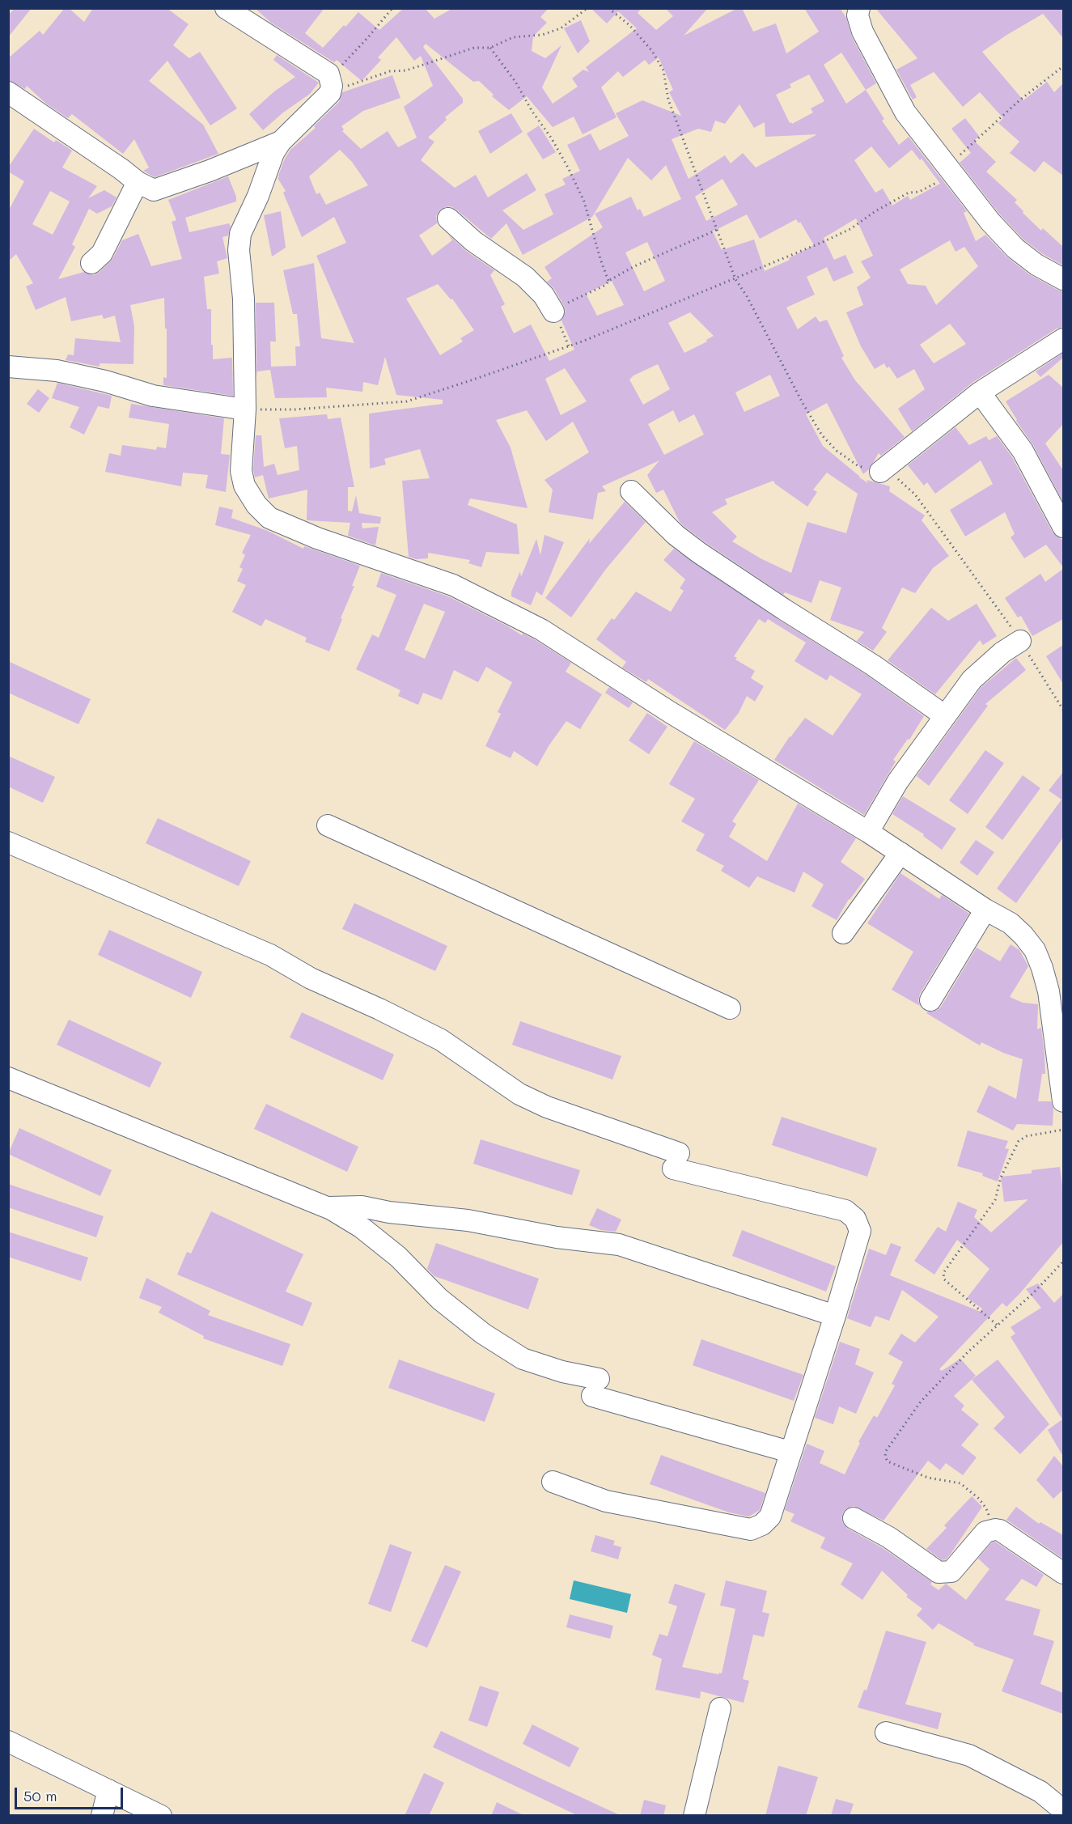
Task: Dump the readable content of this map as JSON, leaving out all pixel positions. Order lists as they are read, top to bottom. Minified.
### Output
{"scale_bar":"50 m"}
